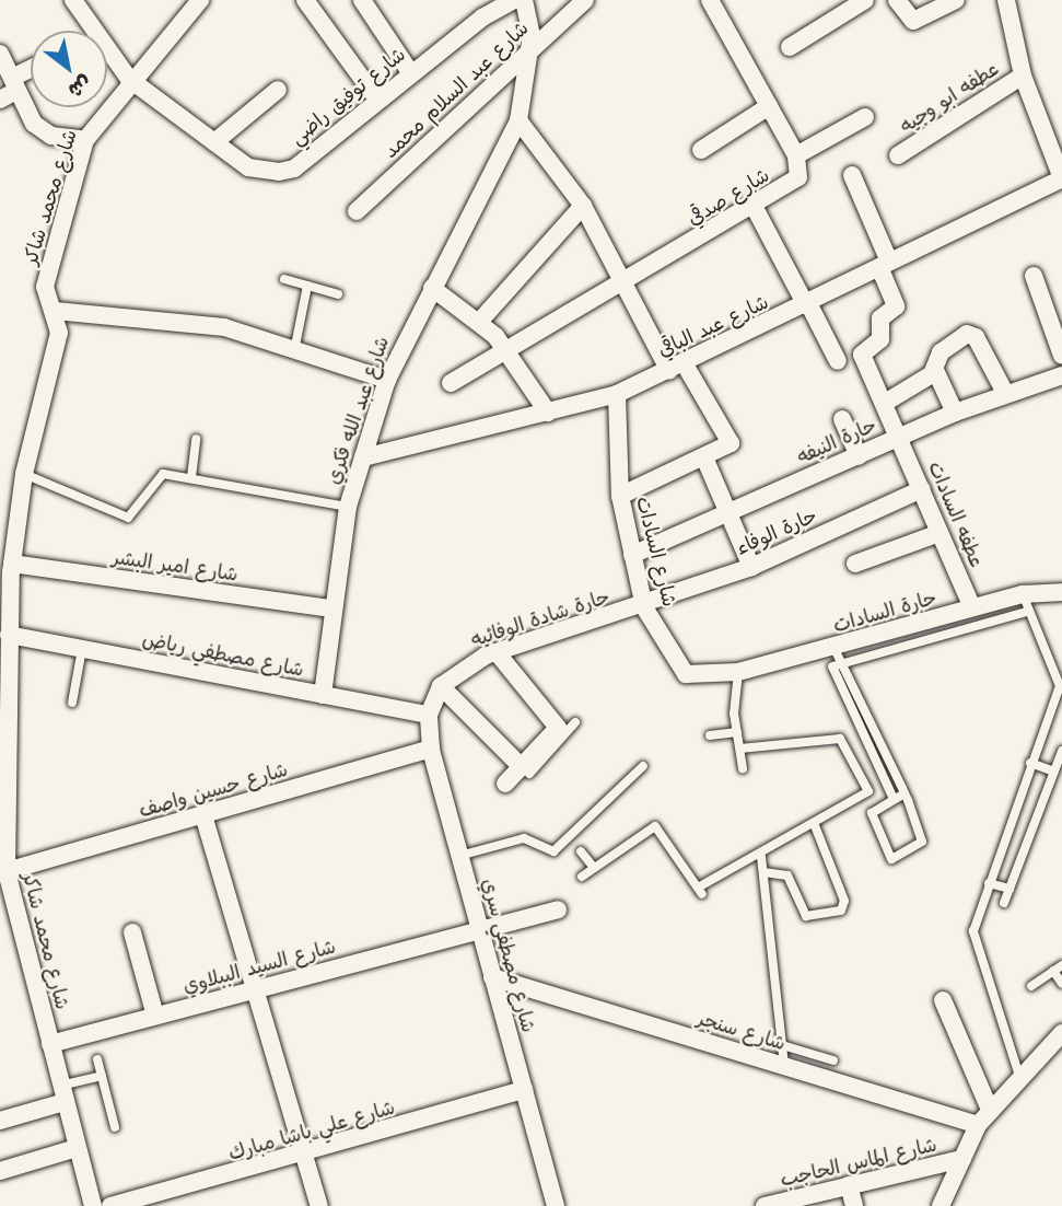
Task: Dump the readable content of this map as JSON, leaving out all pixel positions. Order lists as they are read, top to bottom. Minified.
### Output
{"streets":{"street":["شارع عبد السلام محمد","شارع توفيق راضي","عطفه ابو وجيه","شارع محمد شاكر","شارع صدقي","شارع عبد الباقي","شارع عبد الله فكري","حارة النيفه","عطفه السادات","حارة الوفاء","شارع السادات","شارع امير البشر","حارة السادات","حارة شادة الوفائيه","شارع مصطفي رياض","شارع حسين واصف","شارع مصطفي سري","شارع السيد الببلاوي","شارع سنجر","شارع علي باشا مبارك","شارع الماس الحاجب"]},"crossings":[["شارع عبد السلام محمد","شارع عبد الله فكري"],["شارع توفيق راضي","شارع محمد شاكر"],["شارع محمد شاكر","شارع امير البشر"],["شارع محمد شاكر","شارع مصطفي رياض"],["شارع محمد شاكر","شارع حسين واصف"],["شارع محمد شاكر","شارع السيد الببلاوي"],["شارع عبد الباقي","شارع عبد الله فكري"],["شارع عبد الباقي","عطفه السادات"],["شارع عبد الباقي","شارع السادات"],["شارع عبد الله فكري","شارع امير البشر"],["شارع عبد الله فكري","شارع مصطفي رياض"],["حارة النيفه","عطفه السادات"],["حارة النيفه","شارع السادات"],["عطفه السادات","حارة الوفاء"],["عطفه السادات","حارة السادات"],["حارة الوفاء","شارع السادات"],["حارة الوفاء","حارة شادة الوفائيه"],["شارع السادات","حارة السادات"],["شارع السادات","حارة شادة الوفائيه"],["شارع مصطفي رياض","شارع مصطفي سري"],["شارع حسين واصف","شارع مصطفي سري"],["شارع مصطفي سري","شارع السيد الببلاوي"],["شارع مصطفي سري","شارع سنجر"],["شارع مصطفي سري","شارع علي باشا مبارك"]],"north":"bottom right"}
